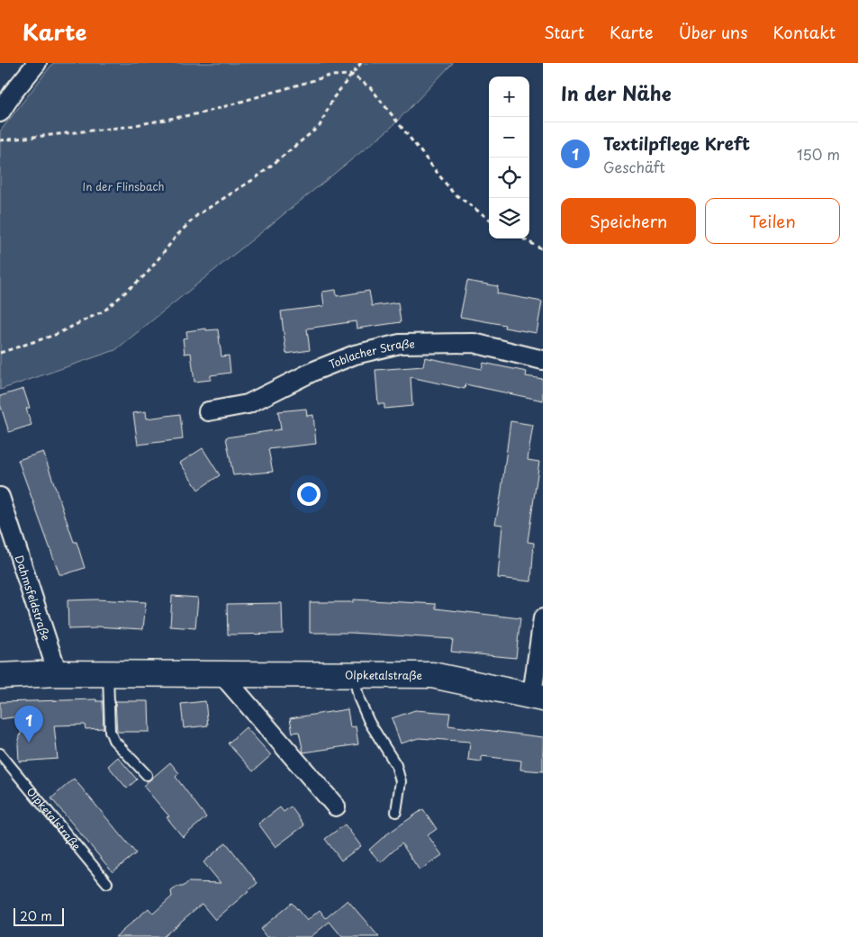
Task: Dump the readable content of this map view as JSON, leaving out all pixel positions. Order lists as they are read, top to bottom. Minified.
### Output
{"streets":{"street":["Toblacher Straße","Dahmsfeldstraße","Olpketalstraße"]},"crossings":[["Dahmsfeldstraße","Olpketalstraße"]],"parks":["In der Flinsbach"],"scale_bar":"20 m","page":{"header":"Karte","nav":["Start","Karte","Über uns","Kontakt"],"heading":"In der Nähe","map_buttons":["+","−"],"list":[{"mark":"1","name":"Textilpflege Kreft","note":"Geschäft","value":"150 m"}],"buttons":["Speichern","Teilen"],"pins":"1","scale":"20 m"}}
